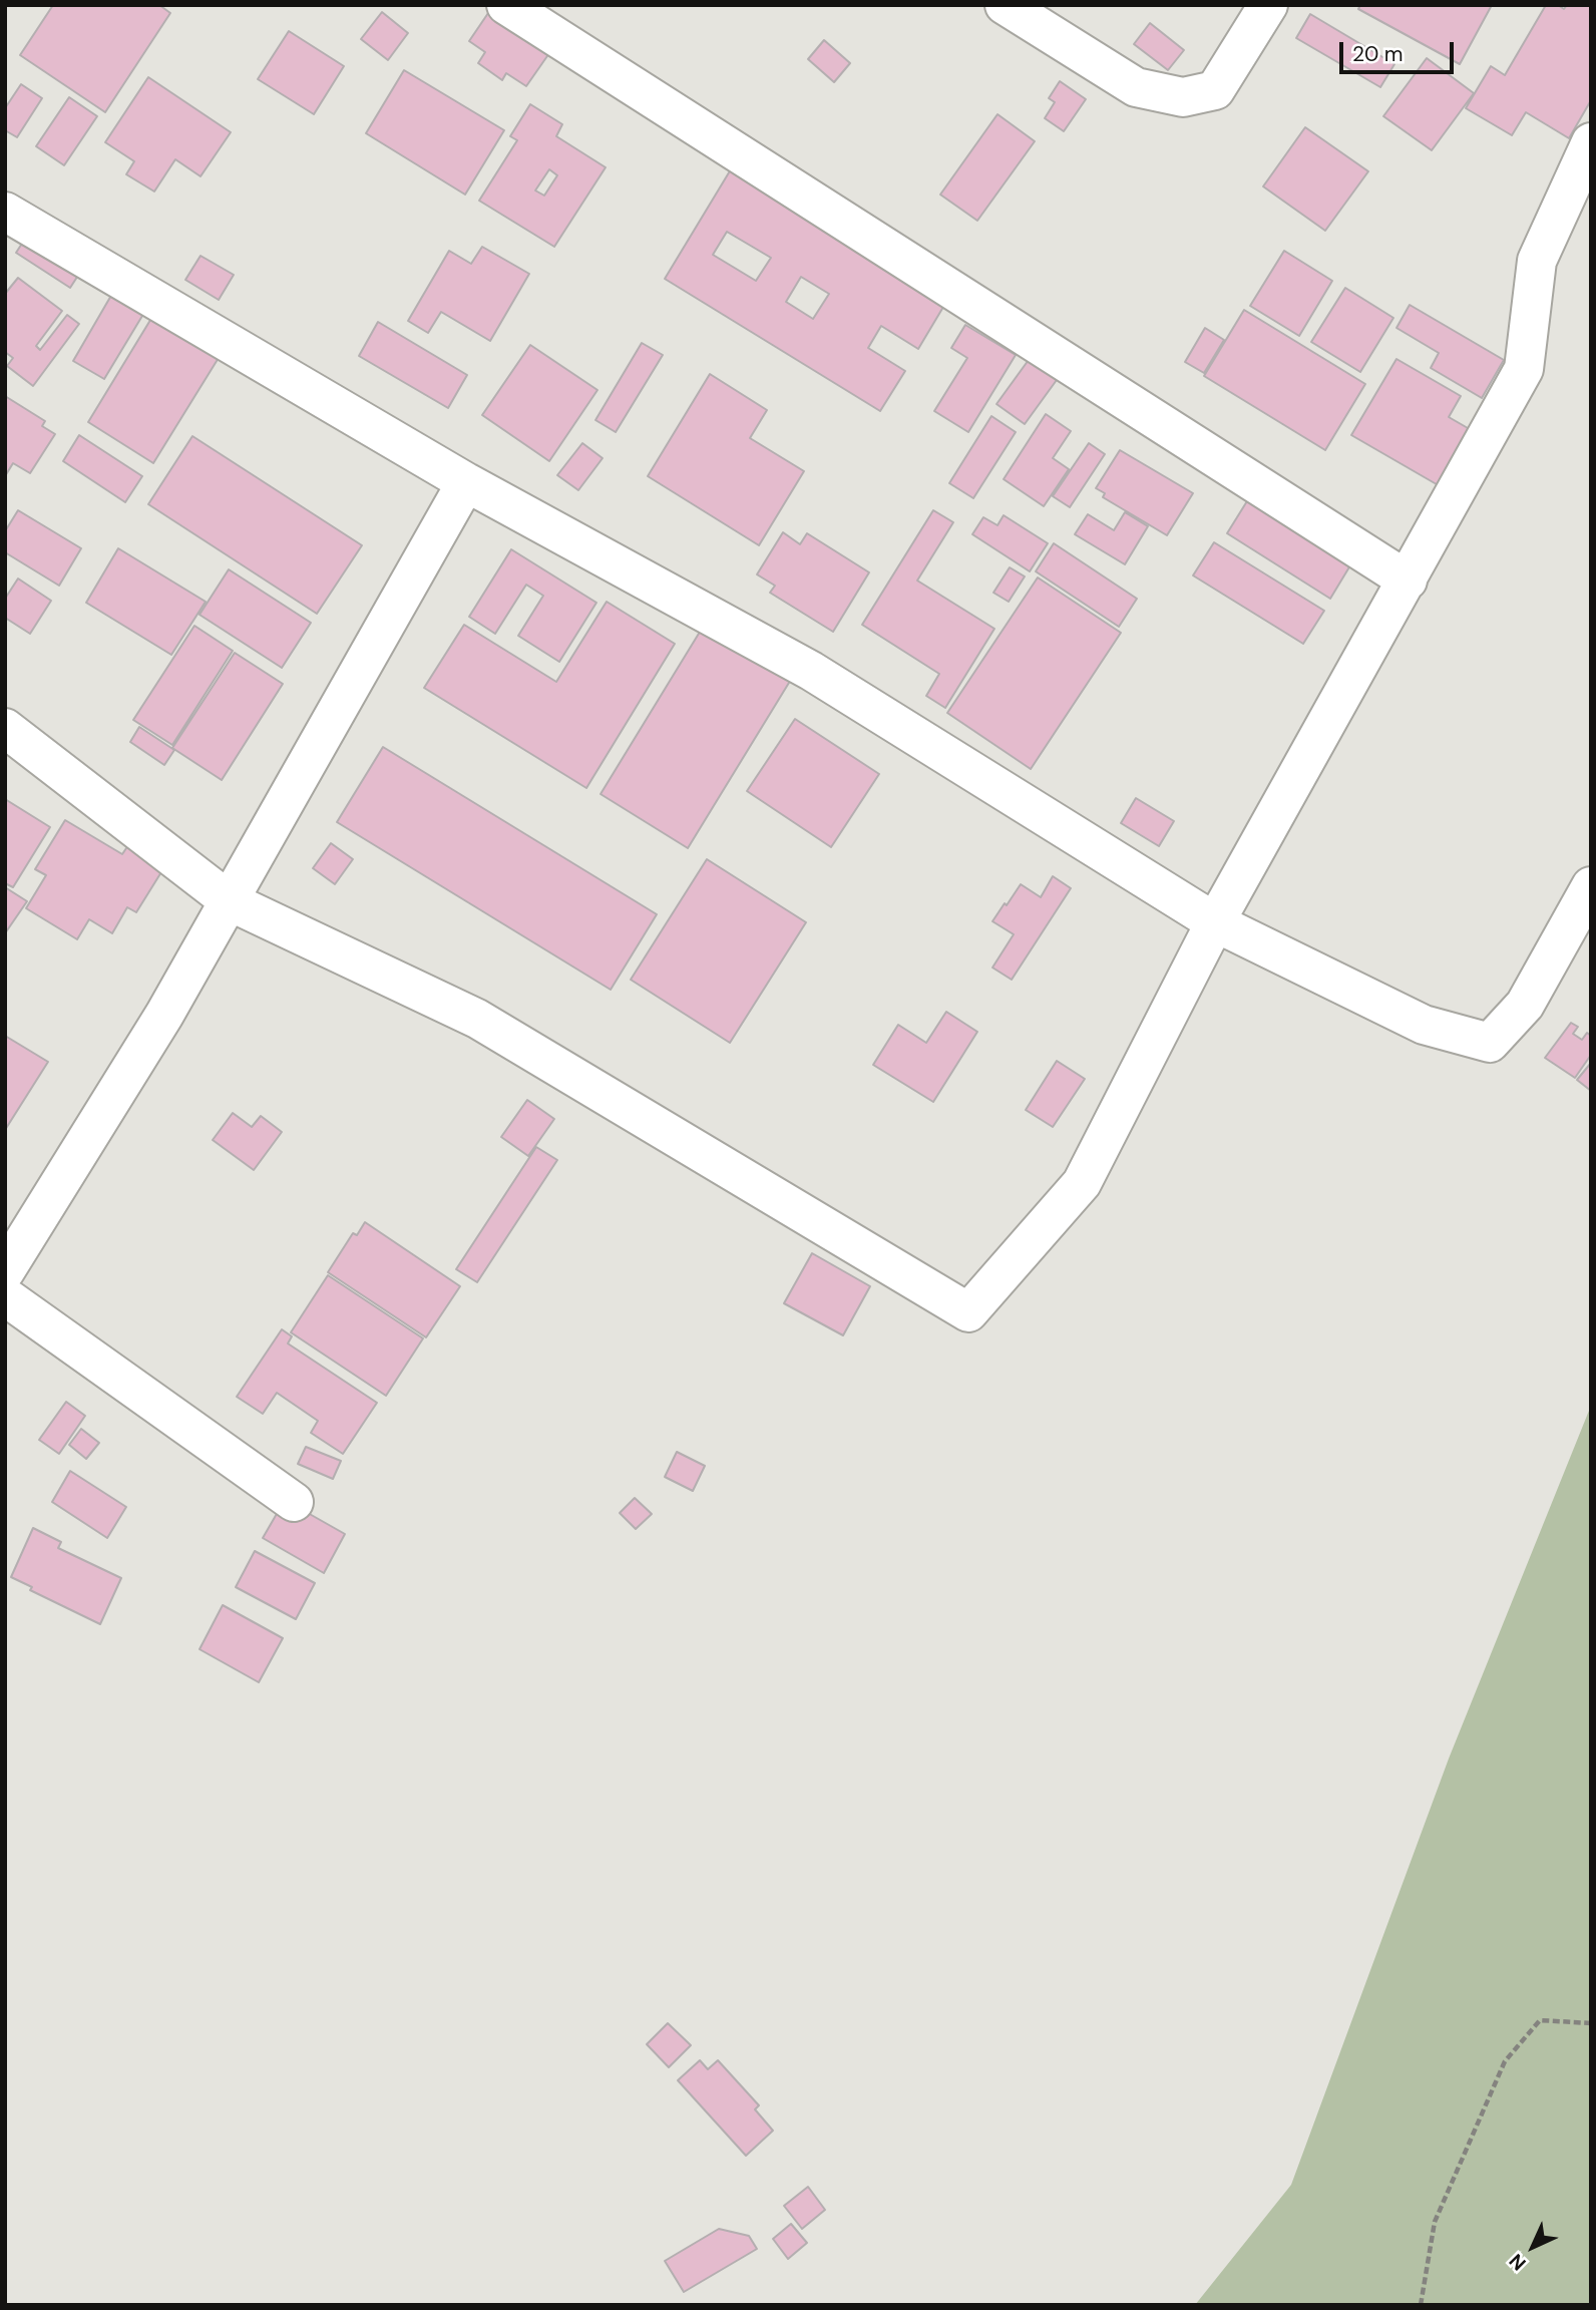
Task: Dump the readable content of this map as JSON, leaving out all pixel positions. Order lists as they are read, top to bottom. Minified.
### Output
{"scale_bar":"20 m","north":"bottom left"}
